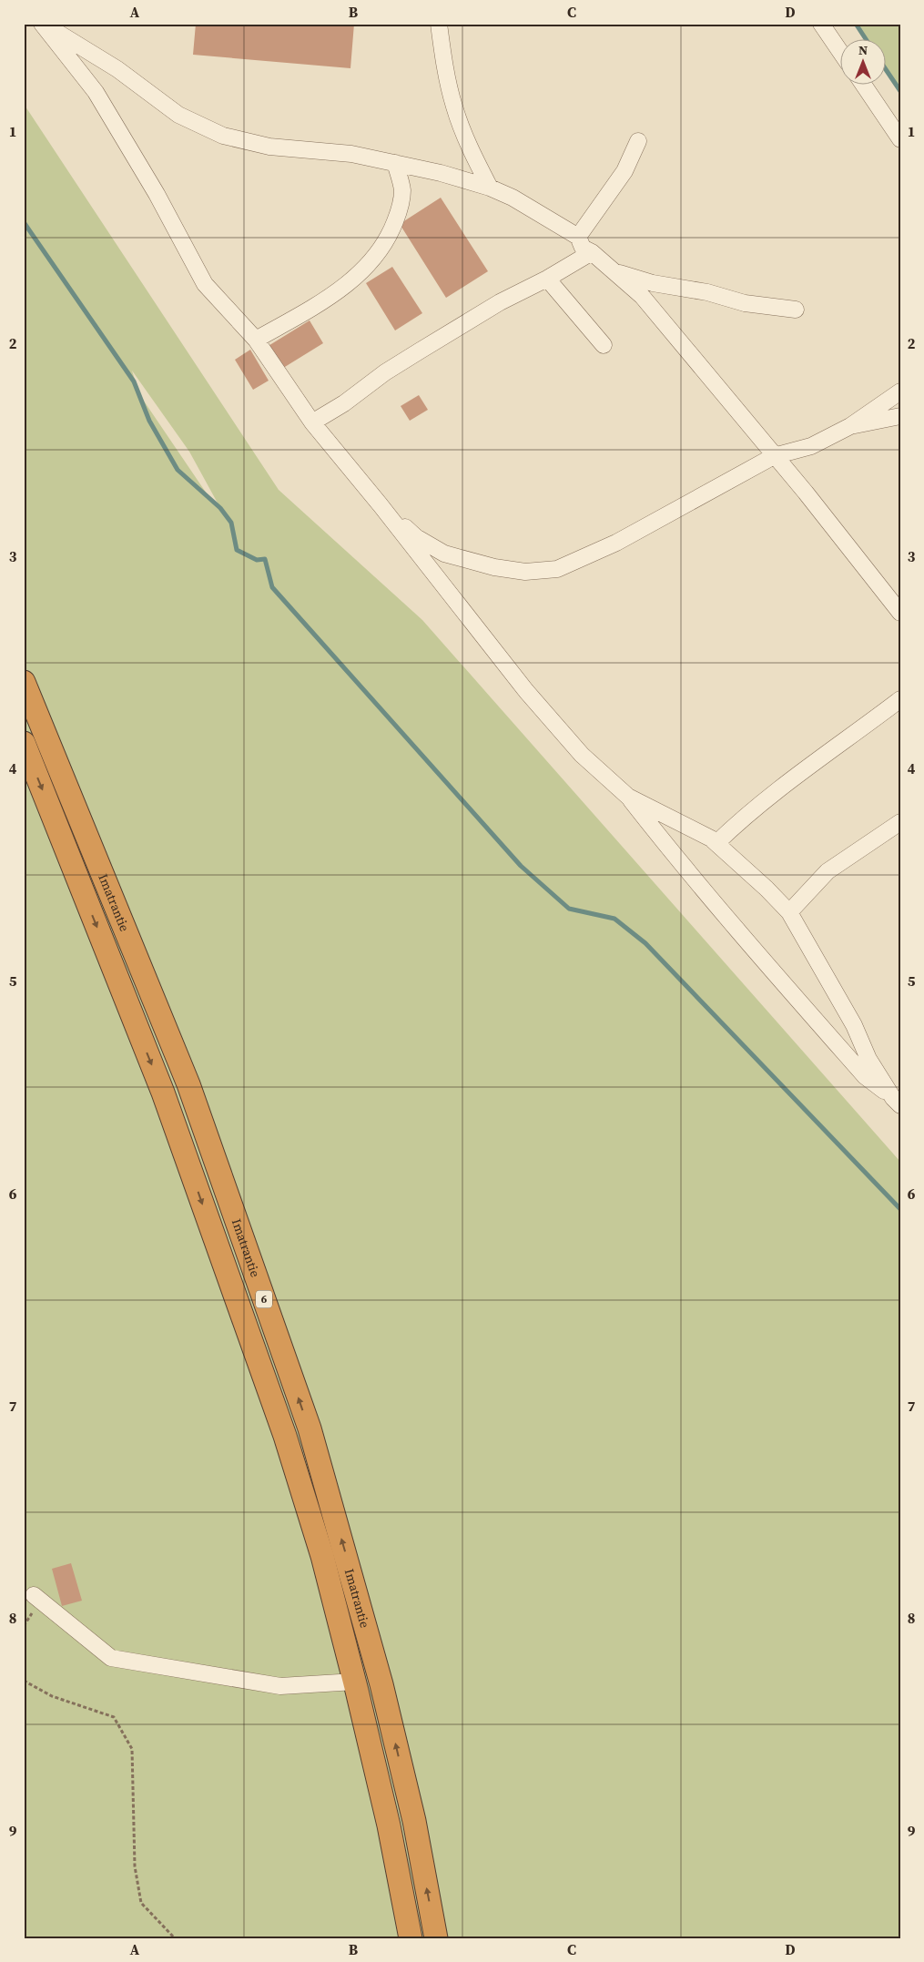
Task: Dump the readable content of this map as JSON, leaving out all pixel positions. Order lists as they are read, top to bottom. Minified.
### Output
{"streets":{"highway":["Imatrantie","6"]},"north":"top","grid":{"columns":["A","B","C","D"],"rows":["1","2","3","4","5","6","7","8","9"]}}
